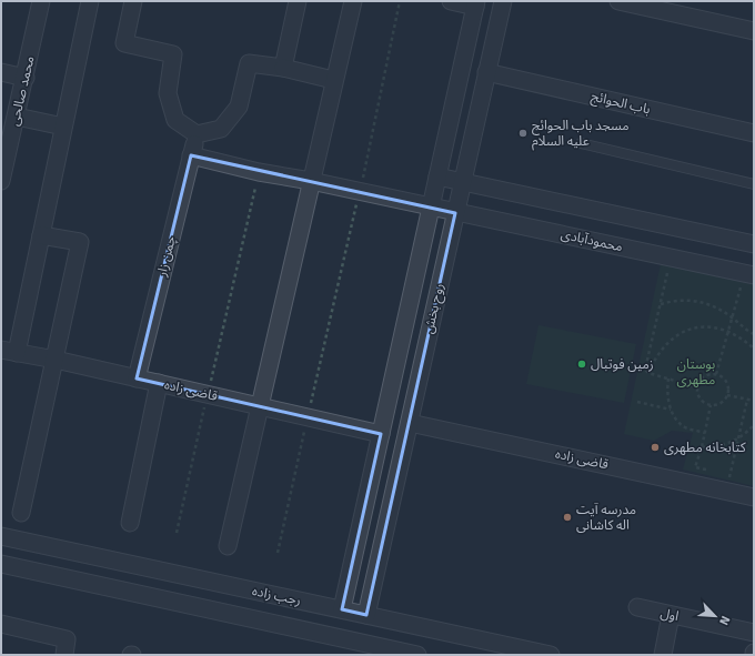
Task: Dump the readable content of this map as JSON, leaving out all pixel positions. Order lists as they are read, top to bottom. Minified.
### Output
{"streets":{"street":["محمد صالحی","باب الحوائج","محمودآبادی","چمن زار","روح بخش","قاضی زاده","رجب زاده","اول"]},"crossings":[["باب الحوائج","روح بخش"],["محمودآبادی","چمن زار"],["محمودآبادی","روح بخش"],["چمن زار","قاضی زاده"],["روح بخش","قاضی زاده"],["روح بخش","رجب زاده"]],"parks":["بوستان مطهری"],"places":["مسجد باب الحوائج علیه السلام","زمین فوتبال","کتابخانه مطهری","مدرسه آیت اله کاشانی"],"north":"bottom right"}
